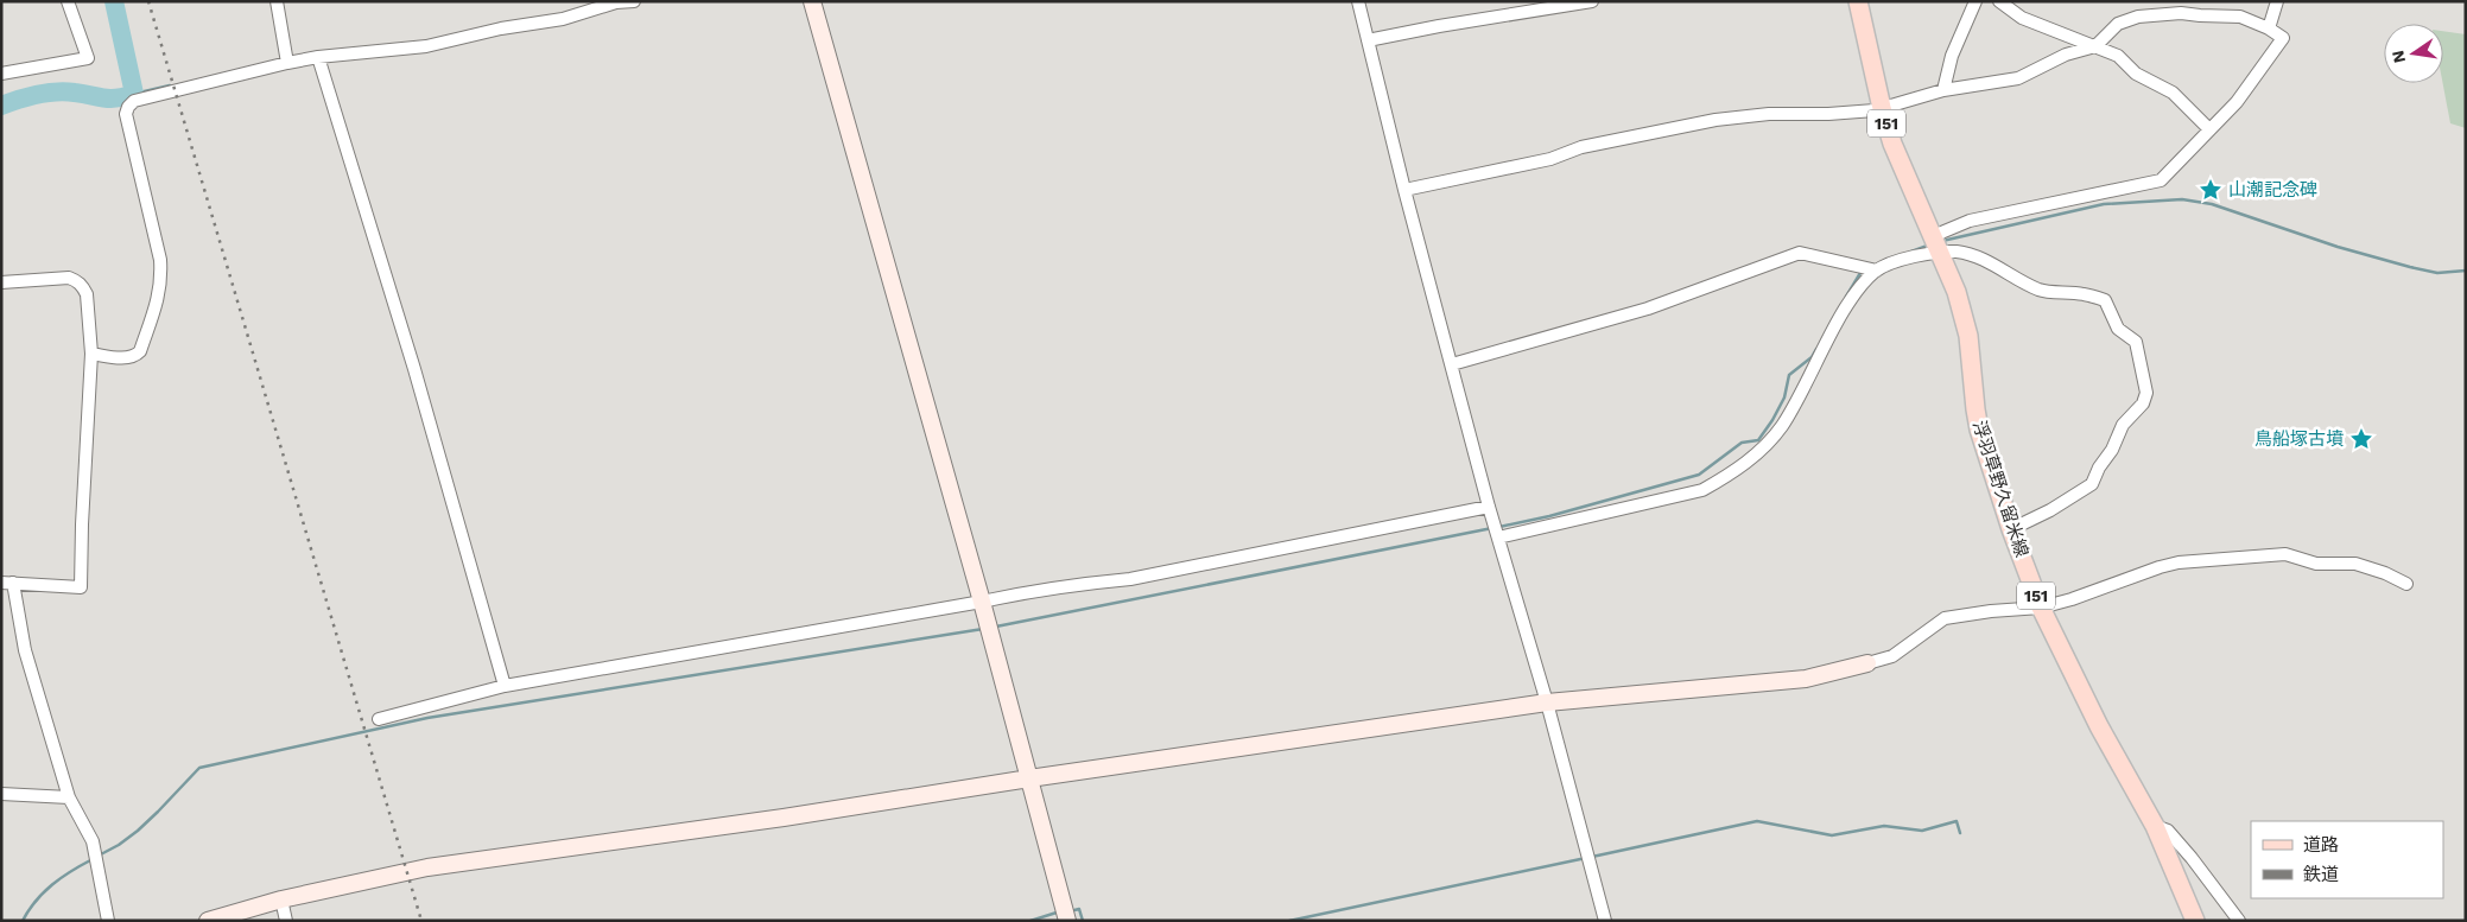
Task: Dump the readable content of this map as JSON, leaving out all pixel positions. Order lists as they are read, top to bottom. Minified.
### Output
{"streets":{"main road":["151","浮羽草野久留米線"]},"places":{"place":["山潮記念碑","鳥船塚古墳"]},"legend":["道路","鉄道"],"north":"left"}
